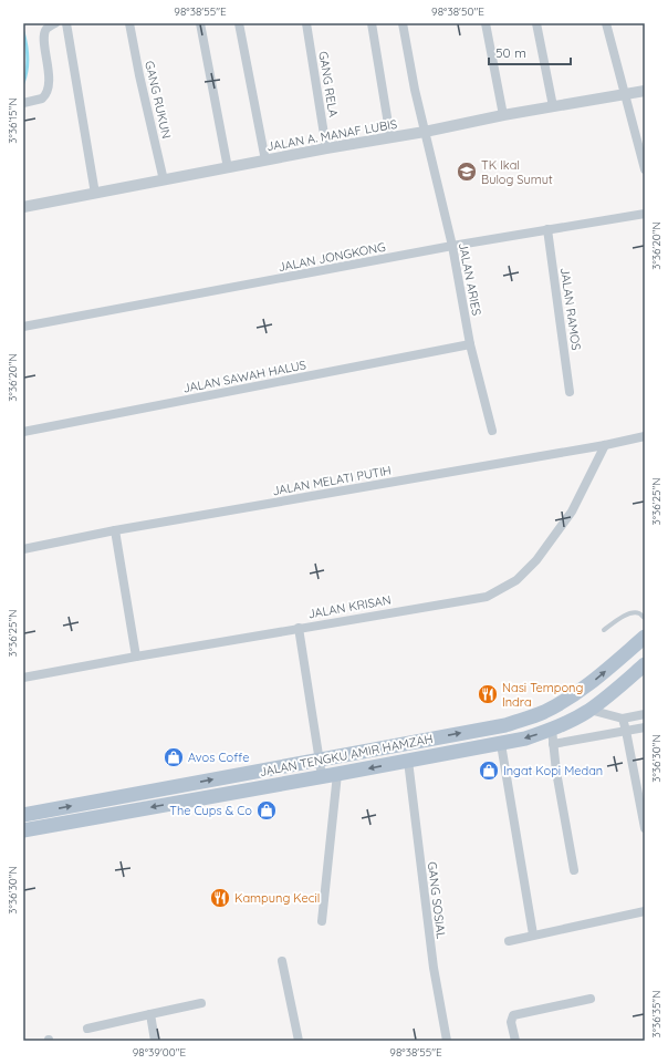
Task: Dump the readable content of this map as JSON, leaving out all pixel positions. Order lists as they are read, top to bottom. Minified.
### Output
{"streets":{"main road":["JALAN TENGKU AMIR HAMZAH"],"street":["GANG RELA","GANG RUKUN","JALAN A. MANAF LUBIS","JALAN JONGKONG","JALAN ARIES","JALAN RAMOS","JALAN SAWAH HALUS","JALAN MELATI PUTIH","JALAN KRISAN","GANG SOSIAL"]},"crossings":[["GANG RELA","JALAN A. MANAF LUBIS"],["GANG RUKUN","JALAN A. MANAF LUBIS"],["JALAN A. MANAF LUBIS","JALAN ARIES"],["JALAN JONGKONG","JALAN ARIES"],["JALAN JONGKONG","JALAN RAMOS"],["JALAN ARIES","JALAN SAWAH HALUS"],["JALAN MELATI PUTIH","JALAN KRISAN"],["JALAN TENGKU AMIR HAMZAH","GANG SOSIAL"]],"places":{"school or university":["TK Ikal Bulog Sumut"],"restaurant":["Nasi Tempong Indra","Kampung Kecil"],"shop":["Avos Coffe","Ingat Kopi Medan","The Cups & Co"]},"scale_bar":"50 m","coordinates":["98°38'55\"E","98°38'50\"E","3°36'15\"N","3°36'20\"N","3°36'25\"N","3°36'30\"N","3°36'35\"N","98°39'00\"E"]}
